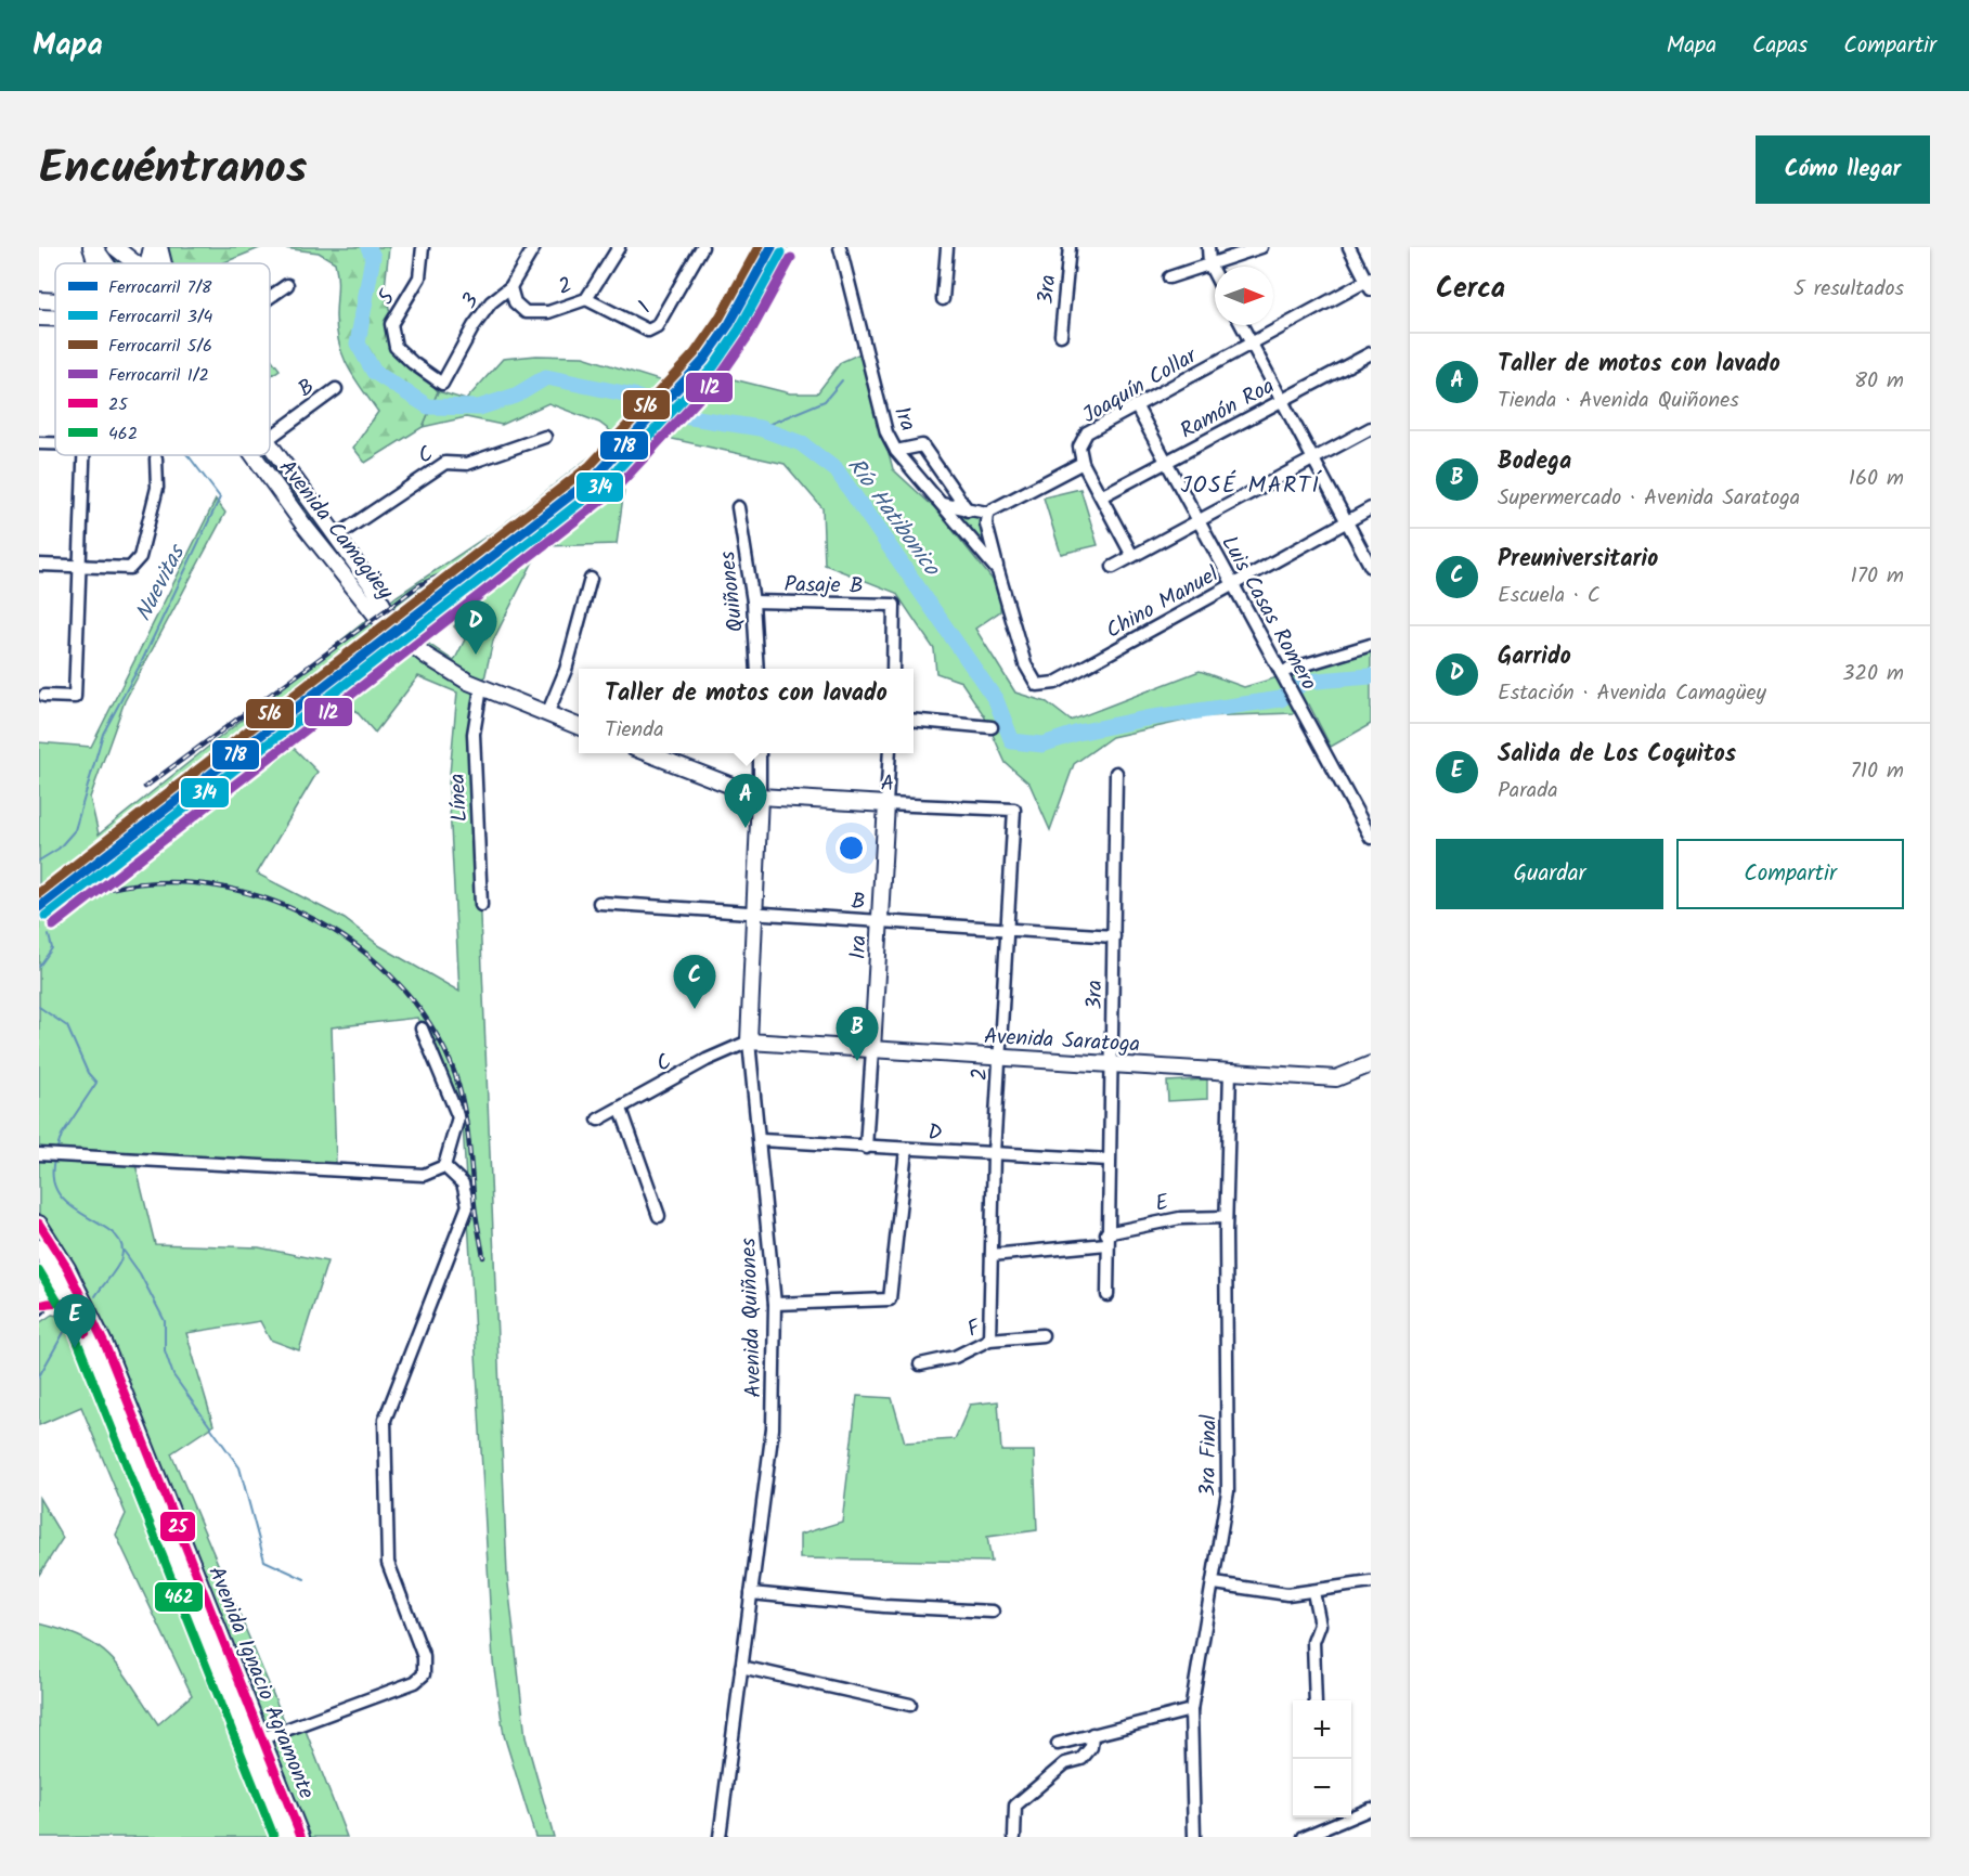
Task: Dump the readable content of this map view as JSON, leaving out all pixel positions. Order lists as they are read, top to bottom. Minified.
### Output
{"streets":{"main road":["1ra","Avenida Camagüey","A","Avenida Saratoga","Avenida Quiñones","Avenida Ignacio Agramonte"],"street":["2","3ra","5","3","1","Joaquín Collar","B","Ramón Roa","C","Pasaje B","Quiñones","Chino Manuel","Luis Casas Romero","Línea","D","E","F","3ra Final"]},"crossings":[["2","3"],["2","1"],["2","B"],["2","A"],["2","Avenida Saratoga"],["2","D"],["2","E"],["2","F"],["3ra","B"],["3ra","Avenida Saratoga"],["3ra","D"],["3ra","E"],["5","3"],["Joaquín Collar","Luis Casas Romero"],["B","1ra"],["B","Avenida Quiñones"],["Ramón Roa","Luis Casas Romero"],["1ra","Chino Manuel"],["1ra","A"],["1ra","Avenida Saratoga"],["1ra","D"],["C","Avenida Camagüey"],["C","Avenida Saratoga"],["C","Avenida Quiñones"],["Avenida Camagüey","Línea"],["Pasaje B","Quiñones"],["Chino Manuel","Luis Casas Romero"],["A","Avenida Quiñones"],["Avenida Saratoga","Avenida Quiñones"],["Avenida Saratoga","3ra Final"],["D","Avenida Quiñones"],["E","3ra Final"]],"districts":["JOSÉ MARTÍ"],"water":["Río Hatibonico","Nuevitas"],"lines":["rail line 7/8","rail line 5/6","rail line 3/4","rail line 1/2","transit line 25","transit line 462"],"legend":["Ferrocarril 7/8","Ferrocarril 3/4","Ferrocarril 5/6","Ferrocarril 1/2","25","462"],"north":"right","page":{"header":"Mapa","nav":["Mapa","Capas","Compartir"],"title":"Encuéntranos","buttons":["Cómo llegar",["Guardar","Compartir"]],"heading":["Cerca","5 resultados"],"list":[{"mark":"A","name":"Taller de motos con lavado","note":"Tienda · Avenida Quiñones","value":"80 m"},{"mark":"B","name":"Bodega","note":"Supermercado · Avenida Saratoga","value":"160 m"},{"mark":"C","name":"Preuniversitario","note":"Escuela · C","value":"170 m"},{"mark":"D","name":"Garrido","note":"Estación · Avenida Camagüey","value":"320 m"},{"mark":"E","name":"Salida de Los Coquitos","note":"Parada","value":"710 m"}],"pins":["D","A","C","B","E"],"popup":["Taller de motos con lavado","Tienda"],"map_buttons":["+","−"]}}
